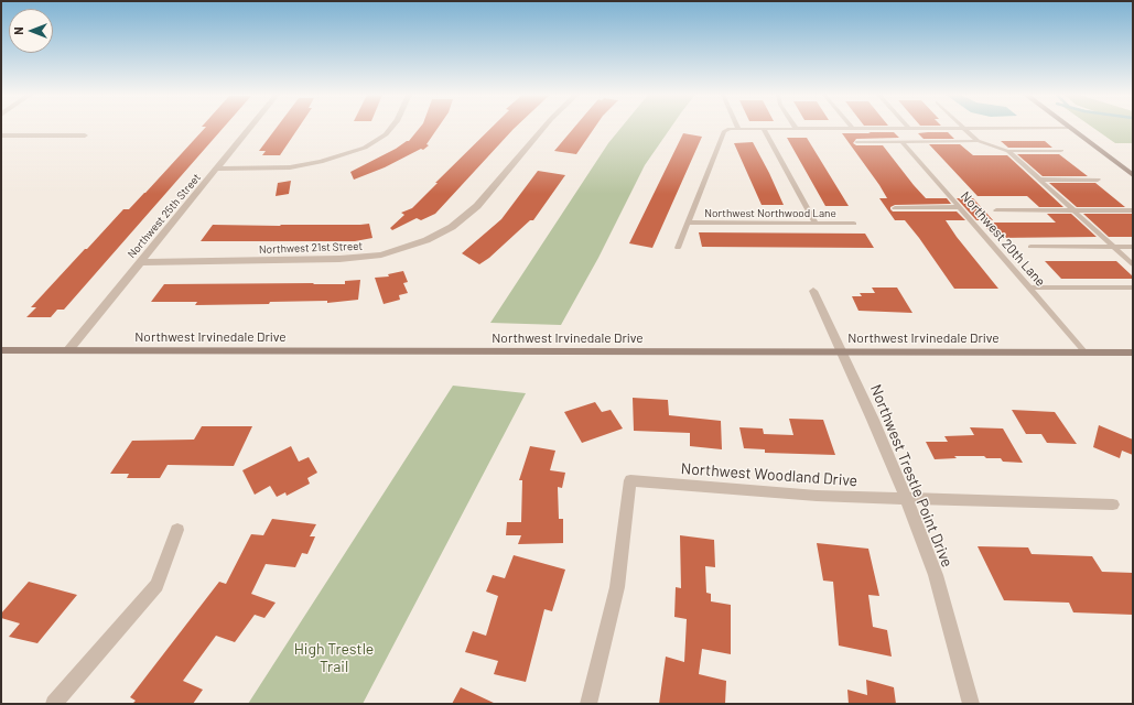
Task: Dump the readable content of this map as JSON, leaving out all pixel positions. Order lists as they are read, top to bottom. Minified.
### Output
{"streets":{"main road":["Northwest Irvinedale Drive"],"street":["Northwest 25th Street","Northwest 21st Street","Northwest Woodland Drive","Northwest Trestle Point Drive"],"lane":["Northwest Northwood Lane","Northwest 20th Lane"]},"crossings":[["Northwest 25th Street","Northwest 21st Street"],["Northwest 25th Street","Northwest Irvinedale Drive"],["Northwest 20th Lane","Northwest Irvinedale Drive"],["Northwest Irvinedale Drive","Northwest Trestle Point Drive"],["Northwest Woodland Drive","Northwest Trestle Point Drive"]],"parks":["High Trestle Trail"],"north":"left"}
